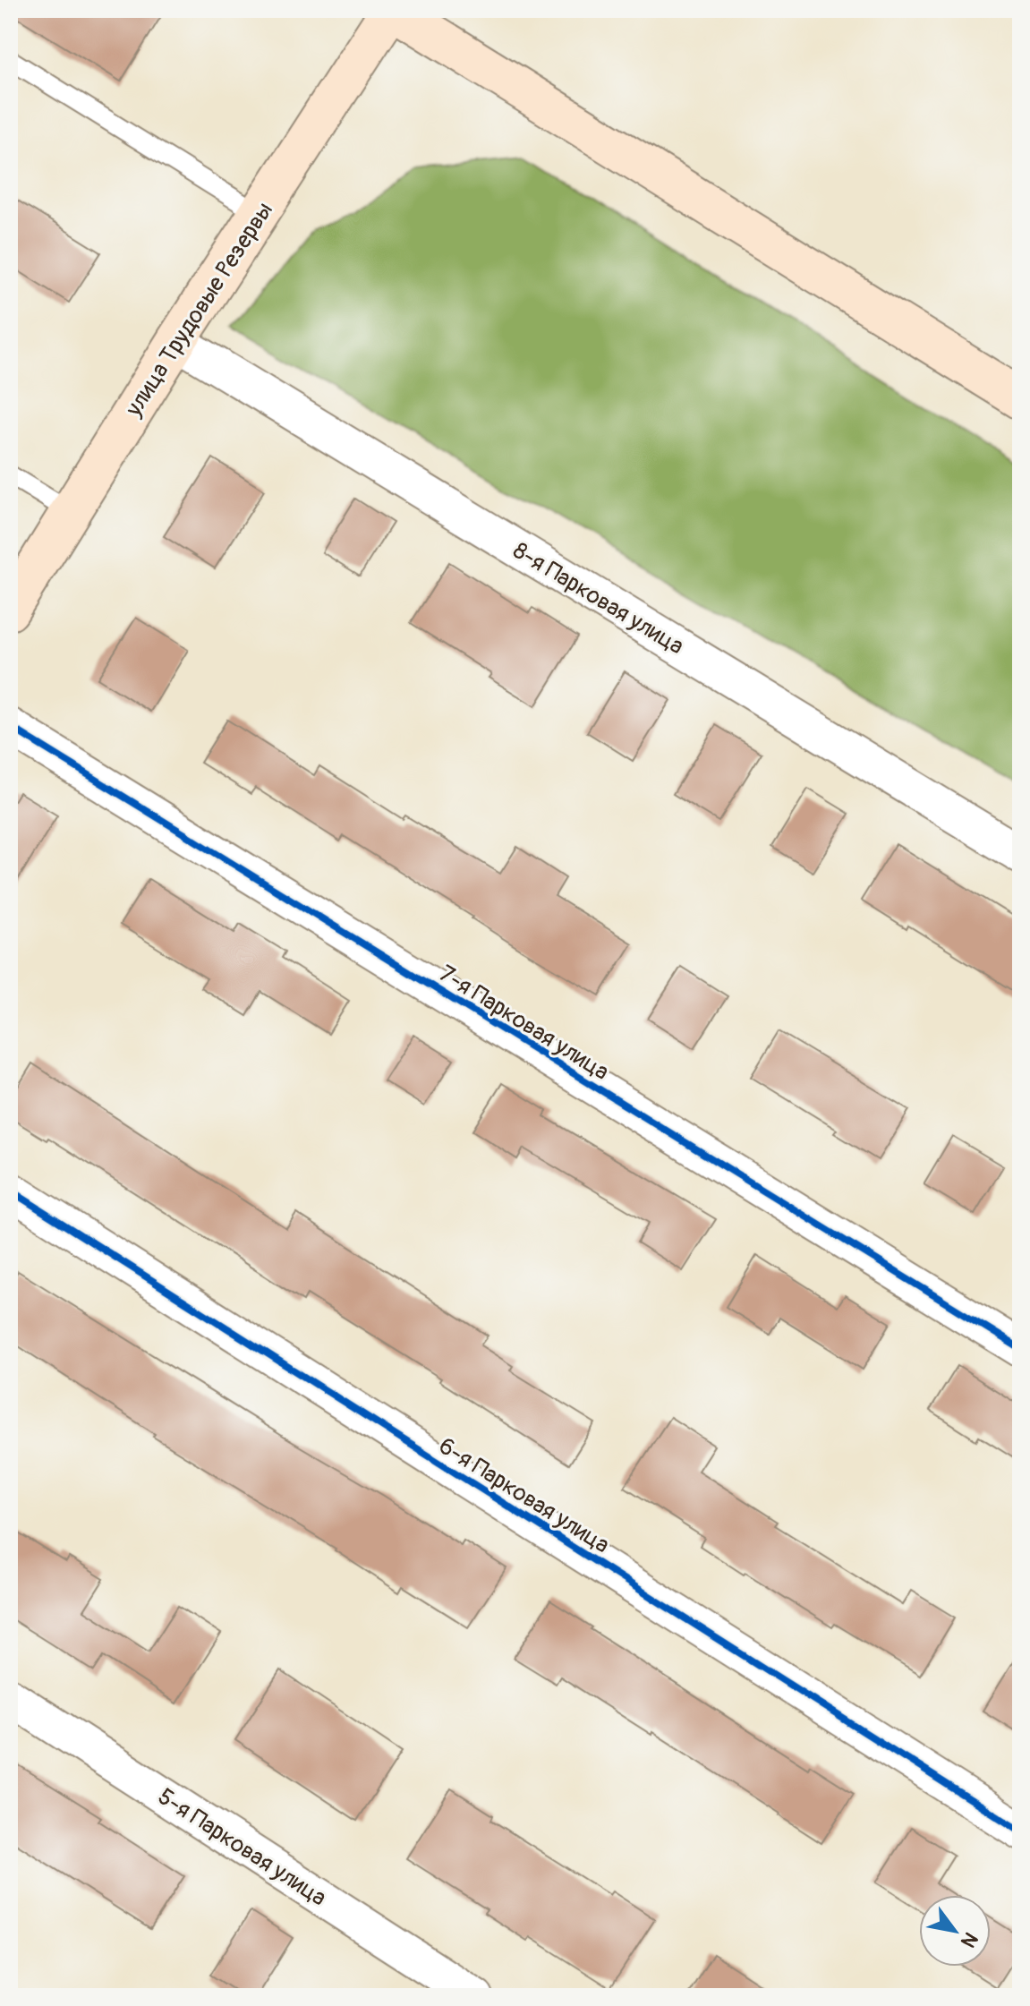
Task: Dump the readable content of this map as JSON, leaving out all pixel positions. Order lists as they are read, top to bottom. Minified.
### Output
{"streets":{"main road":["улица Трудовые Резервы"],"street":["8-я Парковая улица","7-я Парковая улица","6-я Парковая улица","5-я Парковая улица"]},"crossings":[["улица Трудовые Резервы","8-я Парковая улица"]],"north":"bottom right"}
